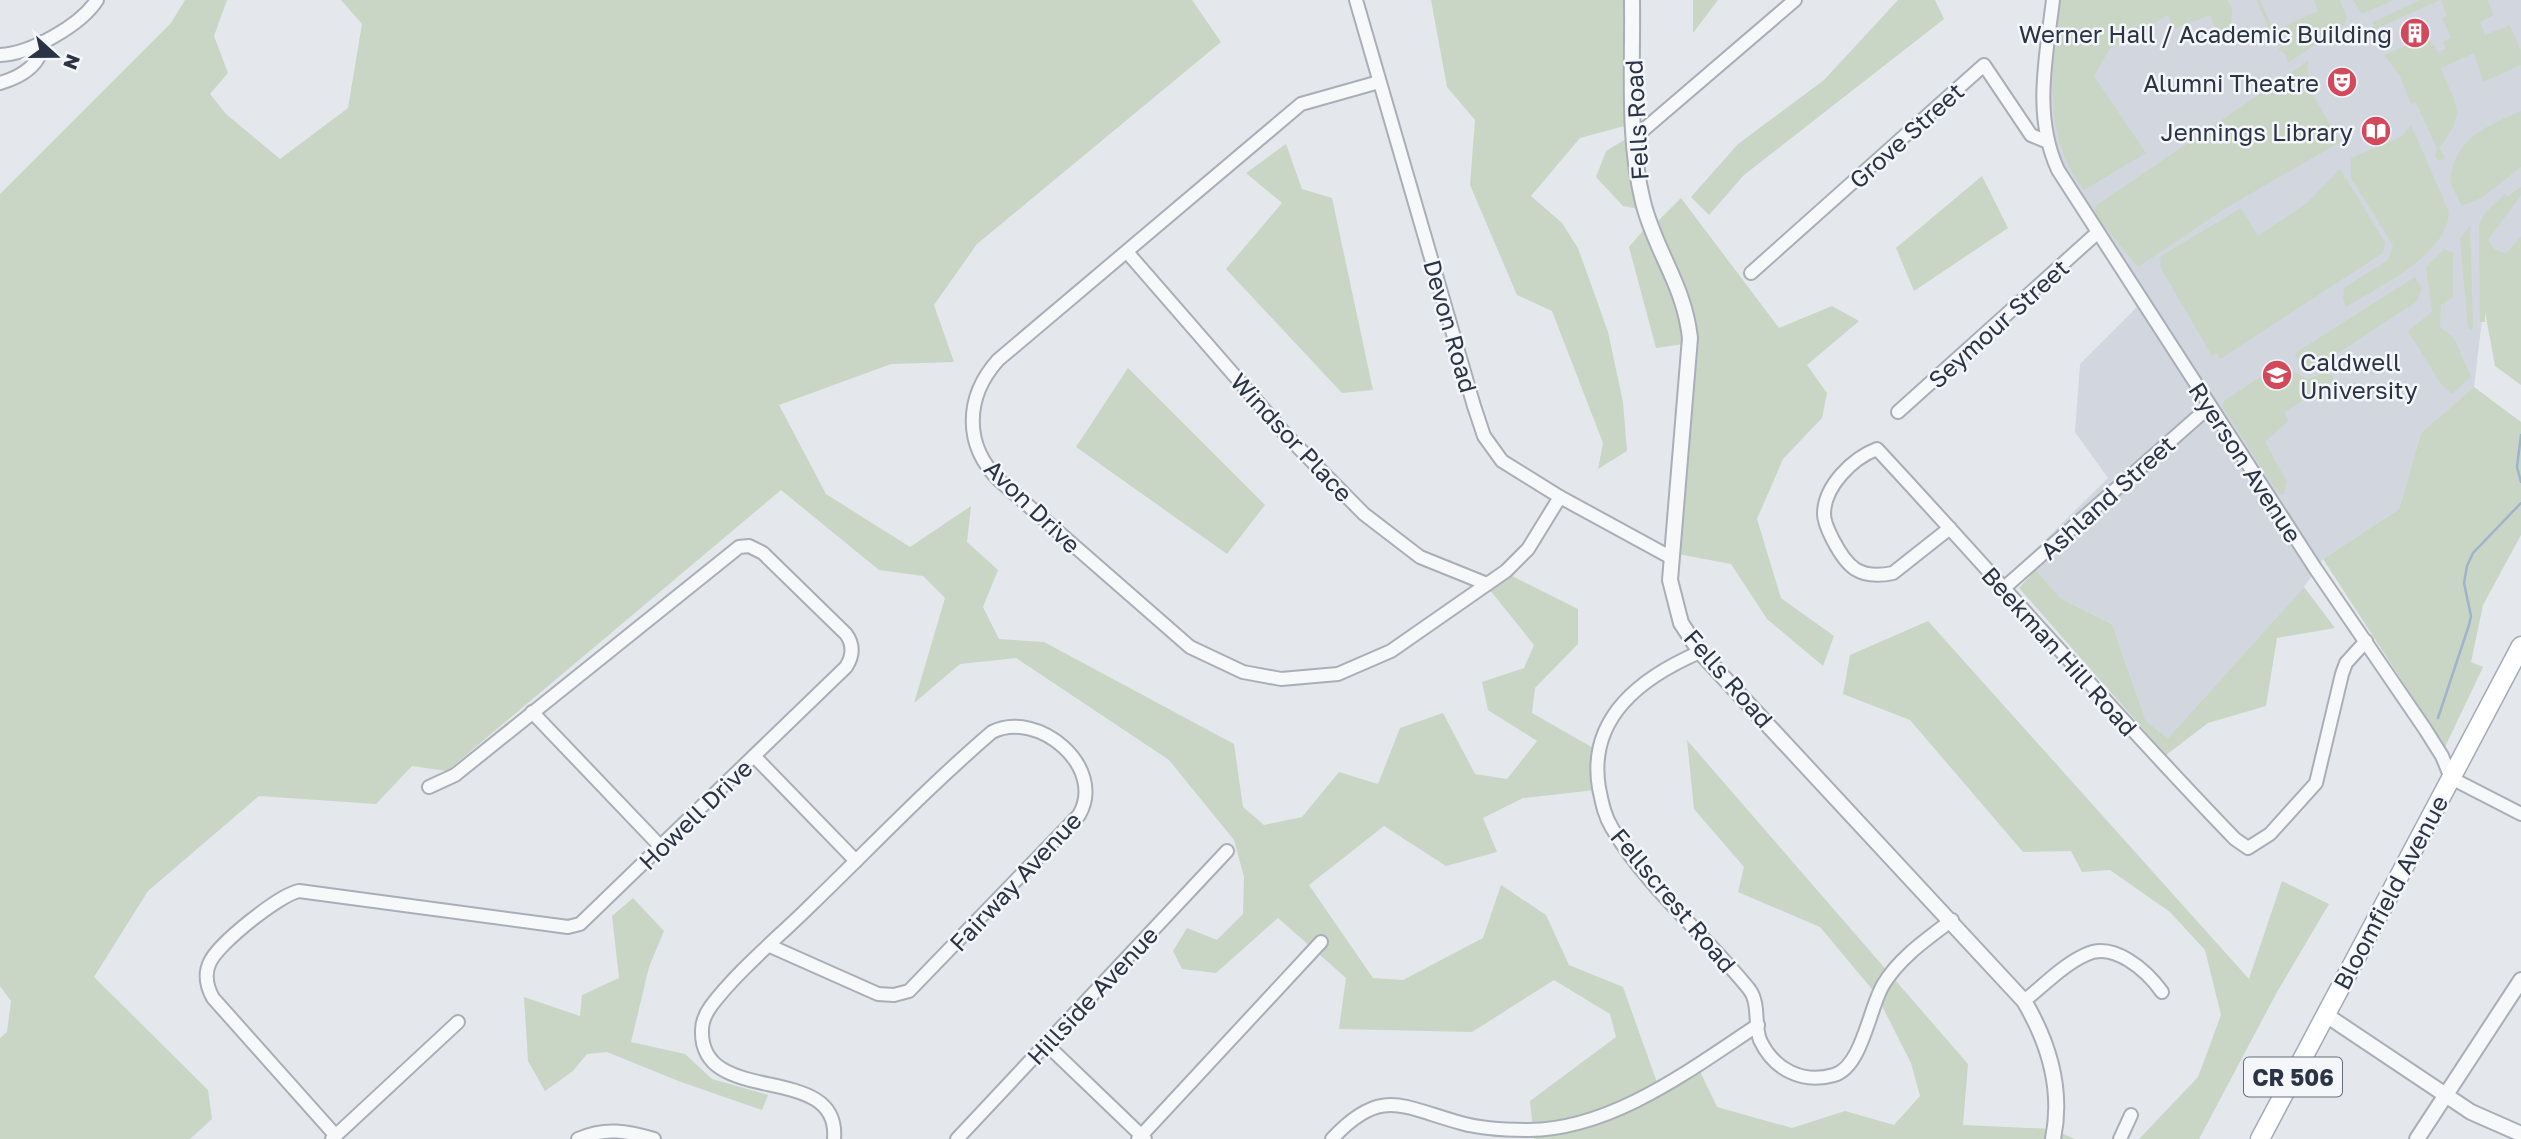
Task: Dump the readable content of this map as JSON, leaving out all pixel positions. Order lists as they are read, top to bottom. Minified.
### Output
{"streets":{"main road":["Bloomfield Avenue","CR 506"],"street":["Fells Road","Grove Street","Seymour Street","Devon Road","Windsor Place","Ryerson Avenue","Ashland Street","Avon Drive","Beekman Hill Road","Howell Drive","Fairway Avenue","Fellscrest Road","Hillside Avenue"]},"crossings":[["Fells Road","Devon Road"],["Fells Road","Fellscrest Road"],["Grove Street","Ryerson Avenue"],["Seymour Street","Ryerson Avenue"],["Devon Road","Avon Drive"],["Windsor Place","Avon Drive"],["Ryerson Avenue","Ashland Street"],["Ryerson Avenue","Beekman Hill Road"],["Ryerson Avenue","Bloomfield Avenue"],["Ashland Street","Beekman Hill Road"]],"places":{"building":["Werner Hall / Academic Building"],"theatre":["Alumni Theatre"],"library":["Jennings Library"],"school or university":["Caldwell University"]},"north":"right"}
